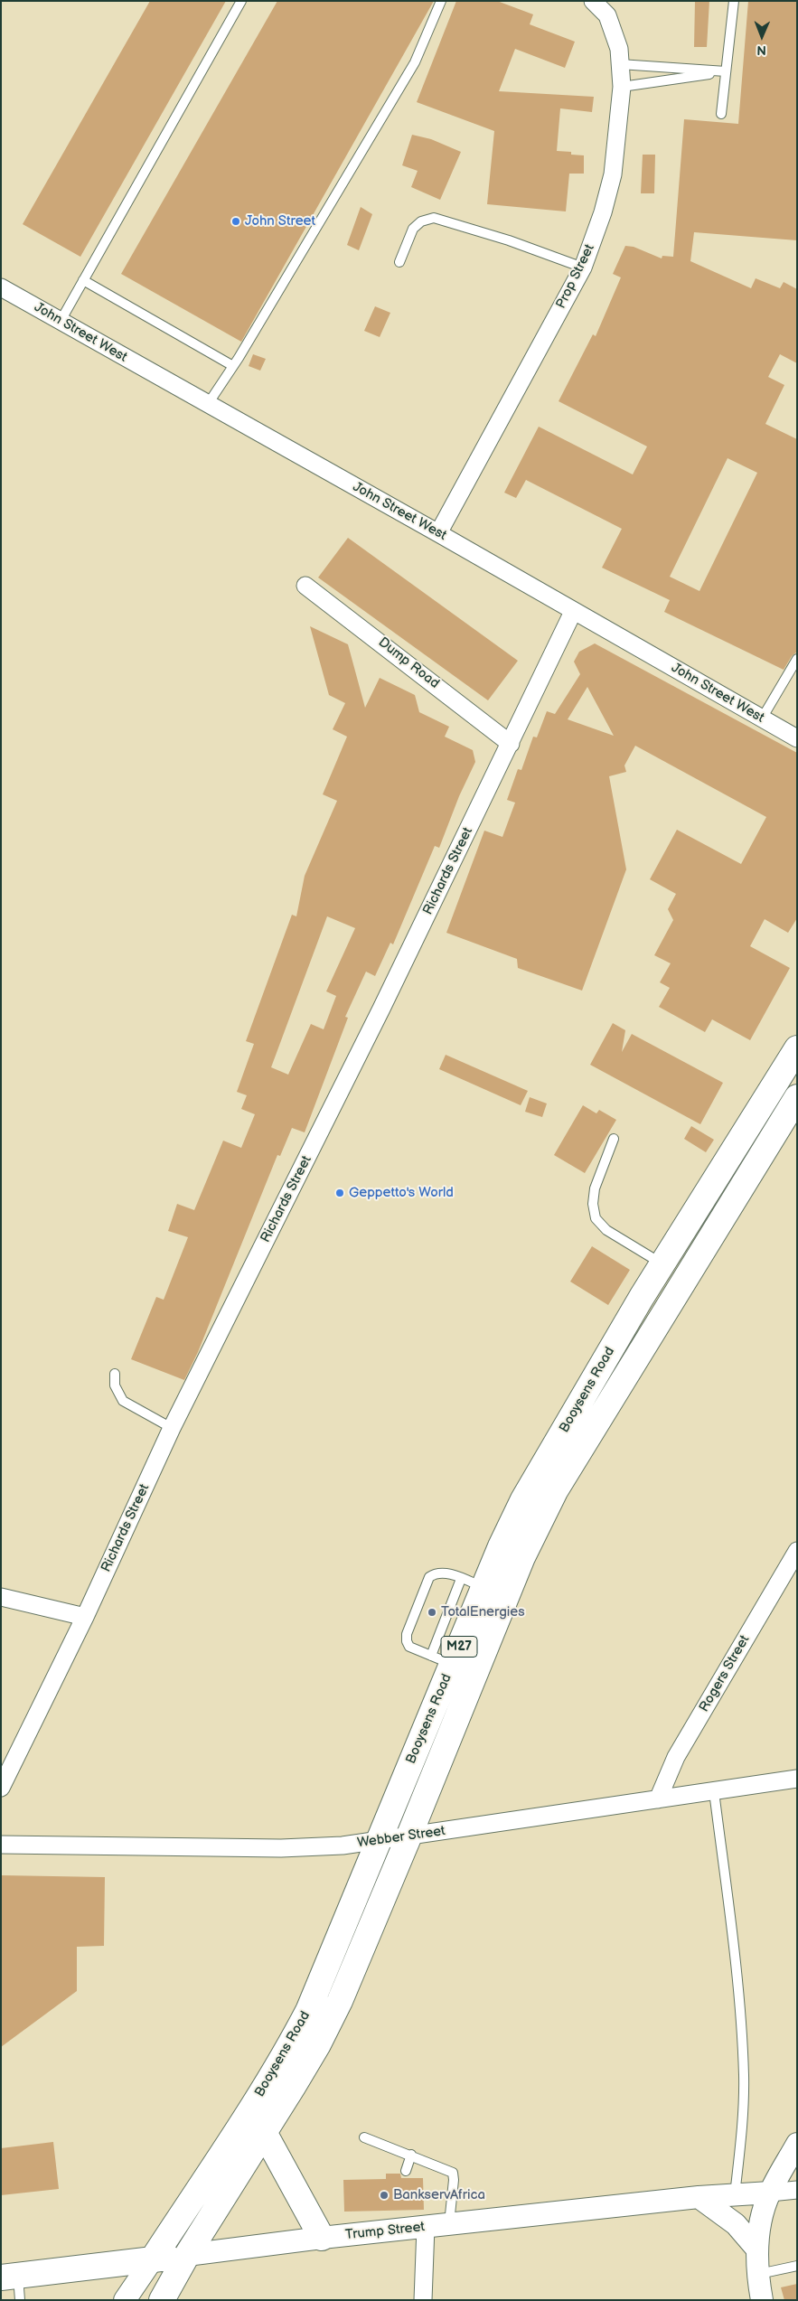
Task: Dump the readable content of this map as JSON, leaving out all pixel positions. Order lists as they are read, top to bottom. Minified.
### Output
{"streets":{"main road":["Booysens Road","M27","Trump Street"],"street":["Prop Street","John Street West","Dump Road","Richards Street","Rogers Street","Webber Street"]},"crossings":[["Prop Street","John Street West"],["John Street West","Richards Street"],["Dump Road","Richards Street"],["Booysens Road","Webber Street"],["Booysens Road","Trump Street"],["Rogers Street","Webber Street"]],"places":["John Street","Geppetto's World","TotalEnergies","BankservAfrica"],"north":"bottom"}
